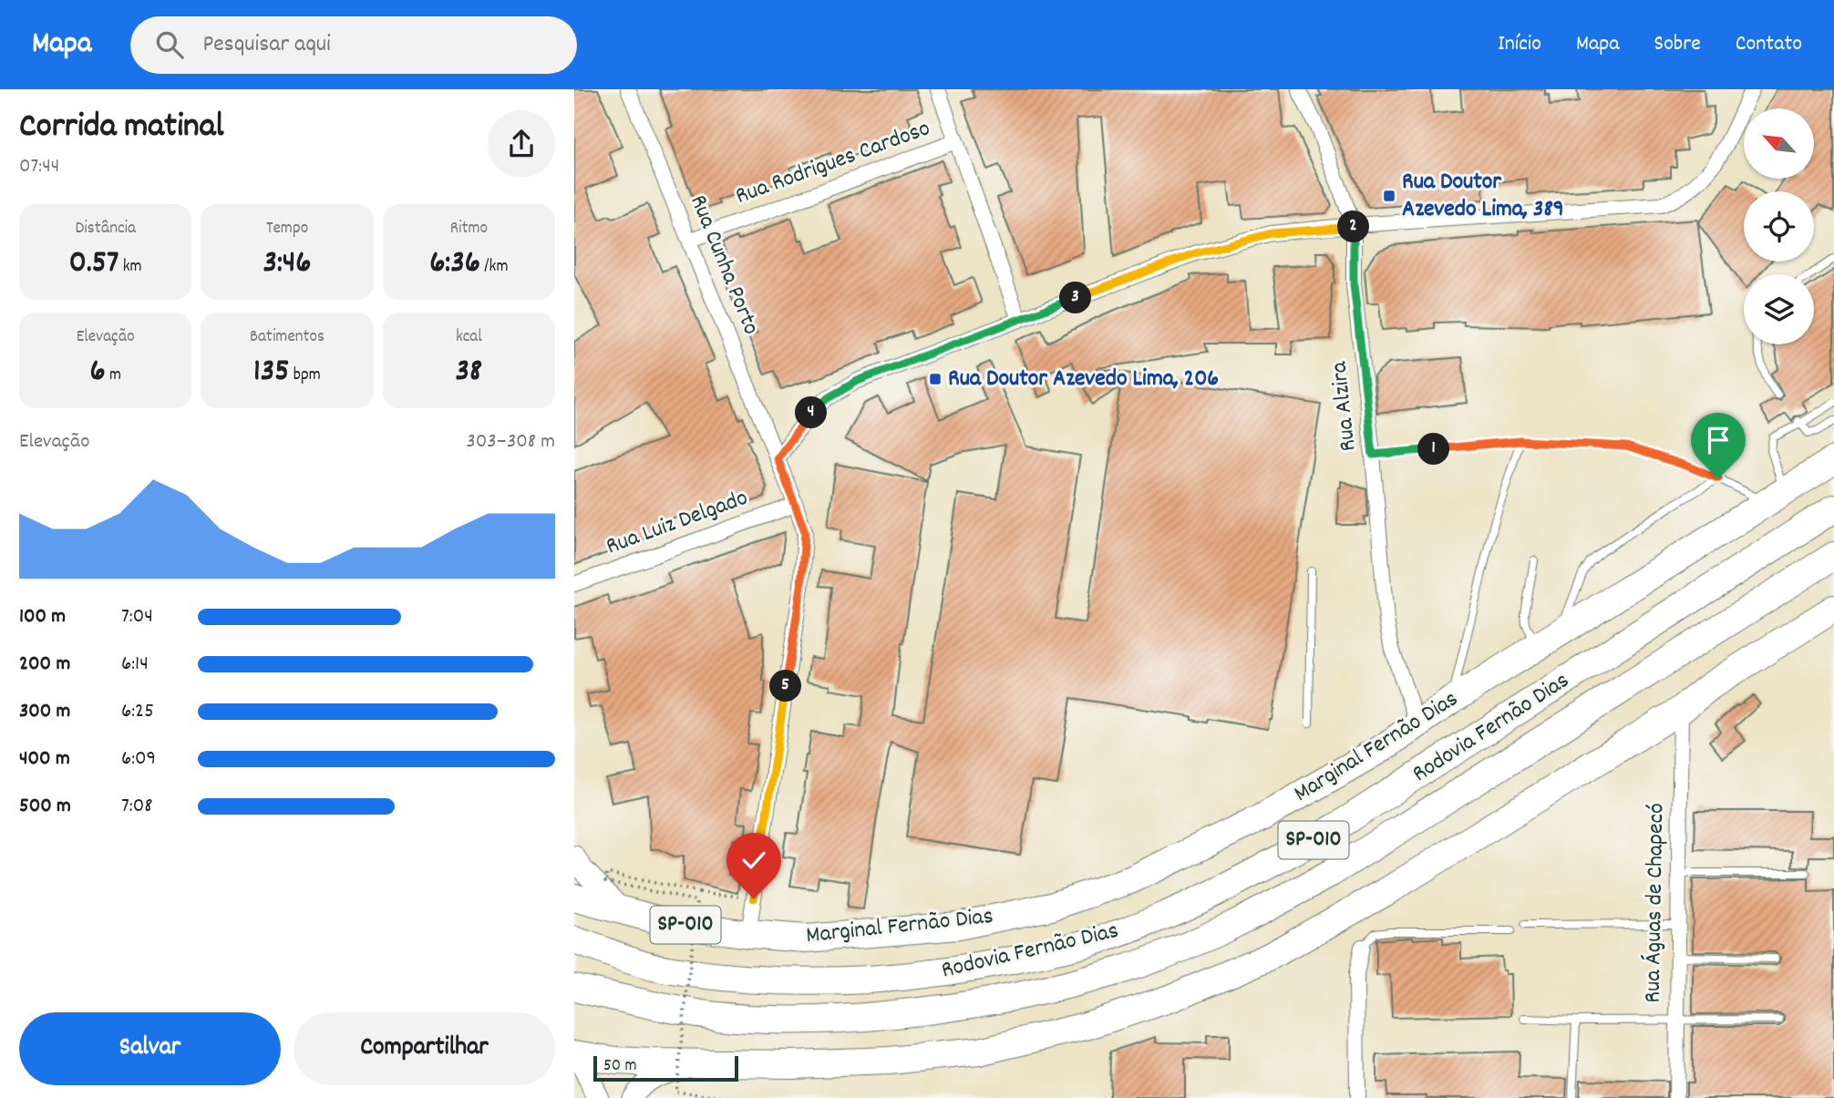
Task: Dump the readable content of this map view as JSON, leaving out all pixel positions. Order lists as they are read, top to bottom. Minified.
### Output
{"streets":{"highway":["Rodovia Fernão Dias","Marginal Fernão Dias","SP-010"],"street":["Rua Rodrigues Cardoso","Rua Cunha Porto","Rua Alzira","Rua Luiz Delgado","Rua Águas de Chapecó"]},"crossings":[["Rua Rodrigues Cardoso","Rua Cunha Porto"],["Rua Cunha Porto","Rua Luiz Delgado"],["Rua Cunha Porto","Marginal Fernão Dias"],["Rua Alzira","Marginal Fernão Dias"]],"places":{"transit":["Rua Doutor Azevedo Lima, 389","Rua Doutor Azevedo Lima, 206"]},"scale_bar":"50 m","north":"top left","page":{"header":"Mapa","search":"Pesquisar aqui","nav":["Início","Mapa","Sobre","Contato"],"heading":["Corrida matinal","07:44"],"stats":[["Distância","0.57 km"],["Tempo","3:46"],["Ritmo","6:36 /km"],["Elevação","6 m"],["Batimentos","135 bpm"],["kcal","38"]],"pins":["2","3","4","1","5"],"chart":["Elevação","303–308 m"],"list":[{"name":"100 m","note":"7:04"},{"name":"200 m","note":"6:14"},{"name":"300 m","note":"6:25"},{"name":"400 m","note":"6:09"},{"name":"500 m","note":"7:08"}],"buttons":["Salvar","Compartilhar"],"scale":"50 m"}}
